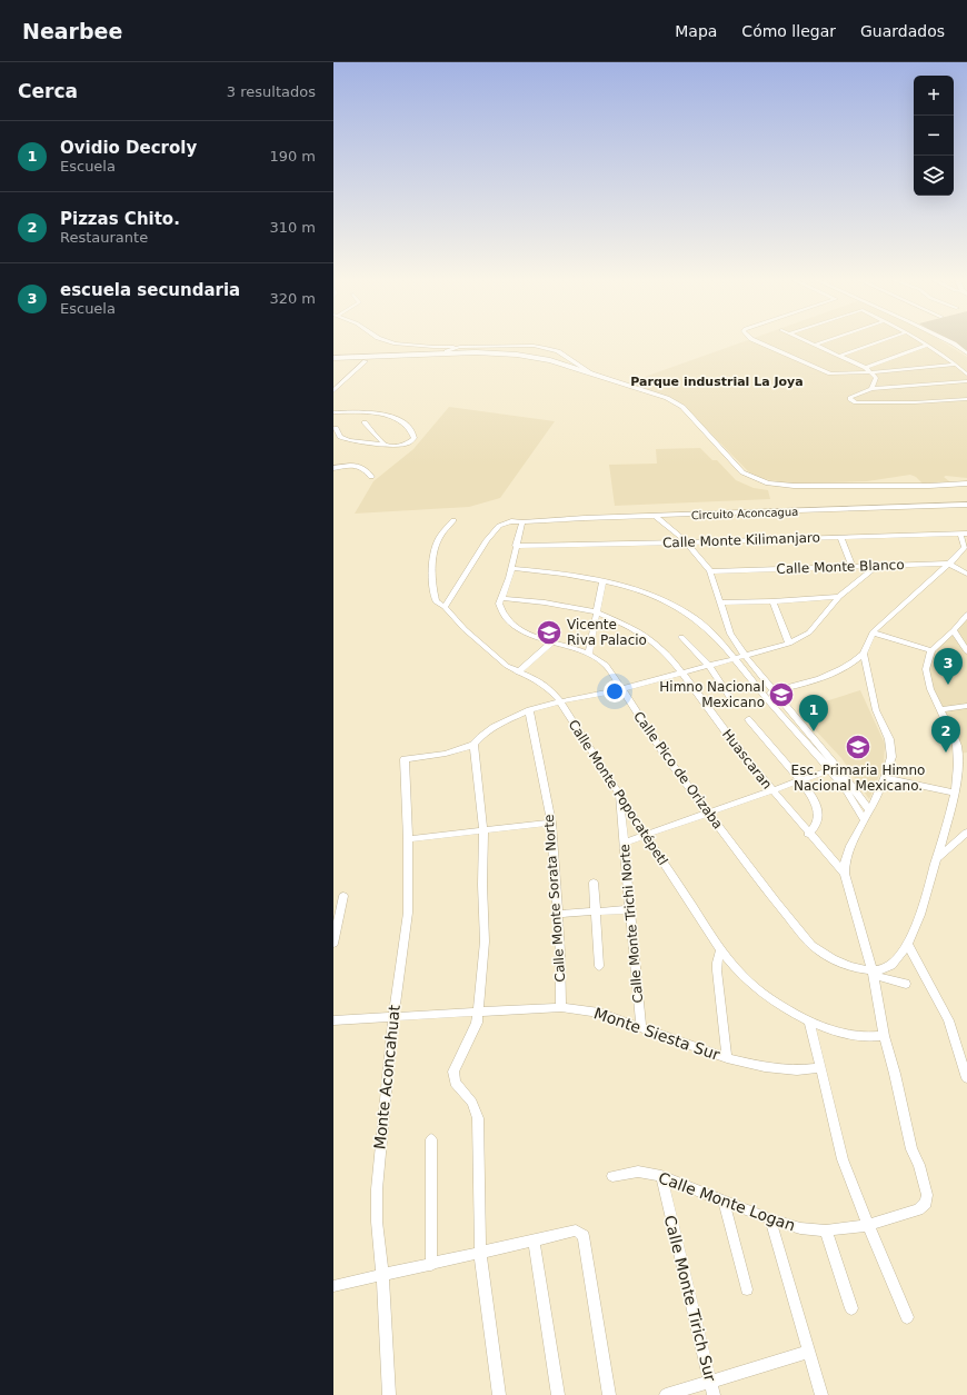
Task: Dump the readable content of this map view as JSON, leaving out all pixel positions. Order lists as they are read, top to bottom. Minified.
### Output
{"streets":{"street":["Circuito Aconcagua","Calle Monte Kilimanjaro","Calle Monte Blanco","Huascaran","Calle Pico de Orizaba","Calle Monte Popocatépetl","Calle Monte Sorata Norte","Calle Monte Trichi Norte","Monte Siesta Sur","Monte Aconcahuat","Calle Monte Logan","Calle Monte Tirich Sur"]},"crossings":[["Huascaran","Calle Pico de Orizaba"],["Huascaran","Calle Monte Logan"],["Calle Pico de Orizaba","Calle Monte Logan"],["Calle Monte Popocatépetl","Calle Monte Trichi Norte"],["Calle Monte Popocatépetl","Calle Monte Logan"],["Calle Monte Sorata Norte","Monte Siesta Sur"],["Calle Monte Trichi Norte","Monte Siesta Sur"],["Monte Siesta Sur","Monte Aconcahuat"],["Calle Monte Logan","Calle Monte Tirich Sur"]],"districts":["Parque industrial La Joya"],"places":{"school or university":["Vicente Riva Palacio","Himno Nacional Mexicano","Esc. Primaria Himno Nacional Mexicano."]},"page":{"header":"Nearbee","nav":["Mapa","Cómo llegar","Guardados"],"heading":["Cerca","3 resultados"],"map_buttons":["+","−"],"list":[{"mark":"1","name":"Ovidio Decroly","note":"Escuela","value":"190 m"},{"mark":"2","name":"Pizzas Chito.","note":"Restaurante","value":"310 m"},{"mark":"3","name":"escuela secundaria","note":"Escuela","value":"320 m"}],"pins":["3","1","2"]}}
